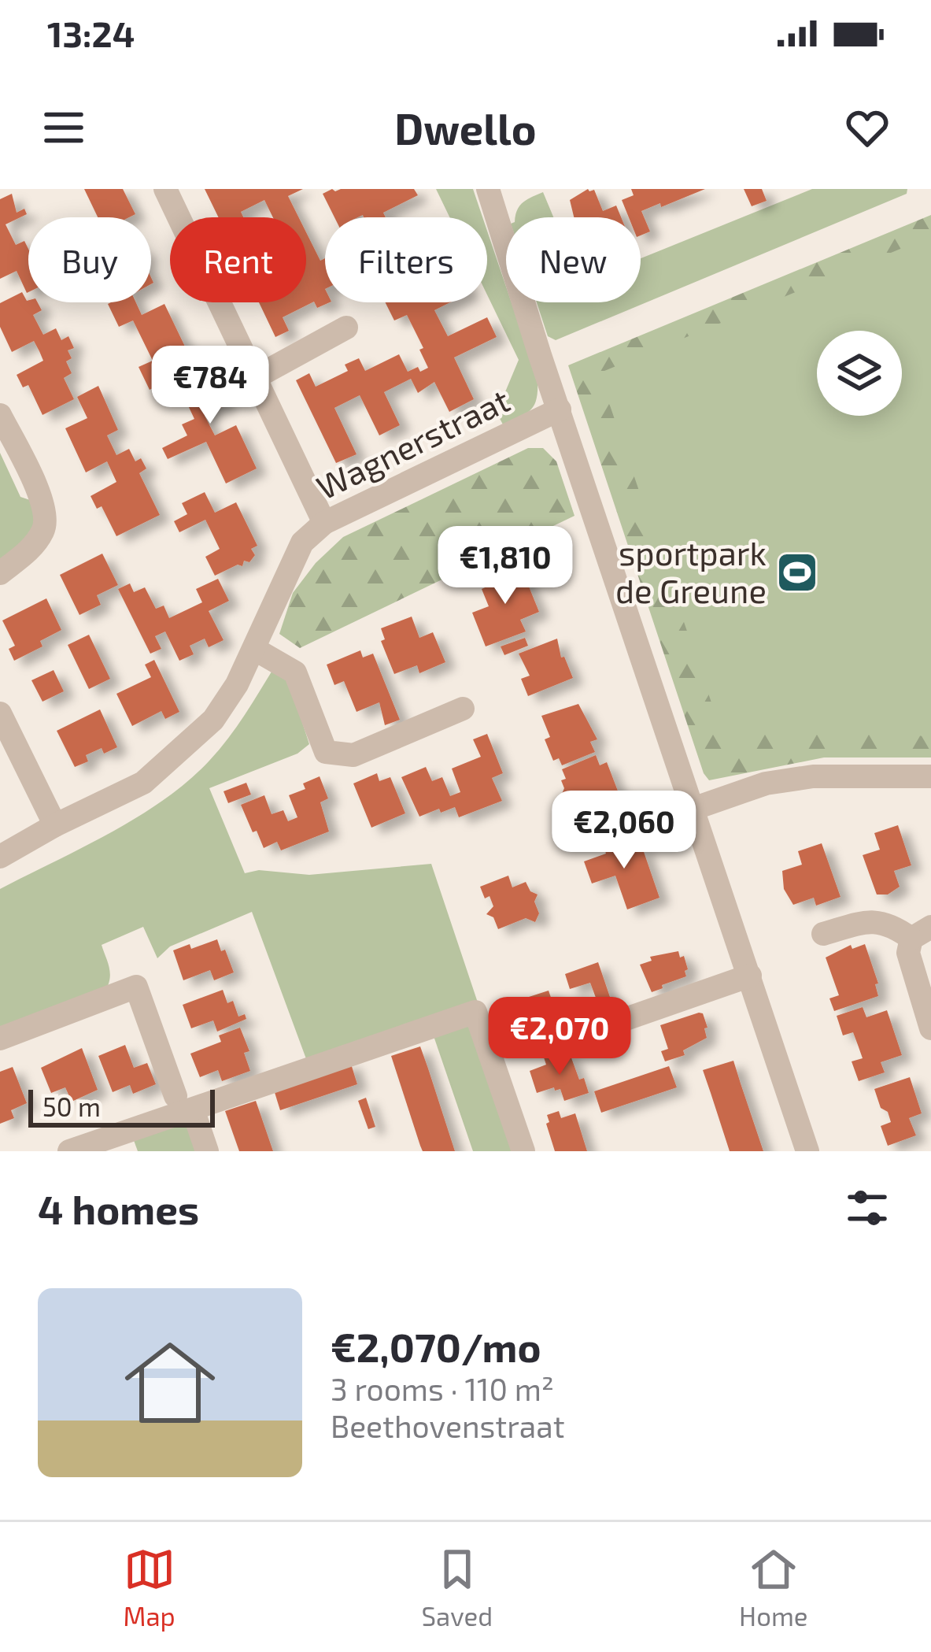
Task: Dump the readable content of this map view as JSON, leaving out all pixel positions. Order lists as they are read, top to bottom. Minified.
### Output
{"streets":{"street":["Wagnerstraat"]},"places":{"sports":["sportpark de Greune"]},"scale_bar":"50 m","page":{"status":"13:24","header":"Dwello","chip":["Buy","Rent","Filters","New"],"price":["€784","€1,810","€2,060","€2,070"],"scale":"50 m","heading":"4 homes","list":[{"name":"€2,070/mo","note":"3 rooms · 110 m² · Beethovenstraat"}],"tabs":["Map","Saved","Home"]}}
